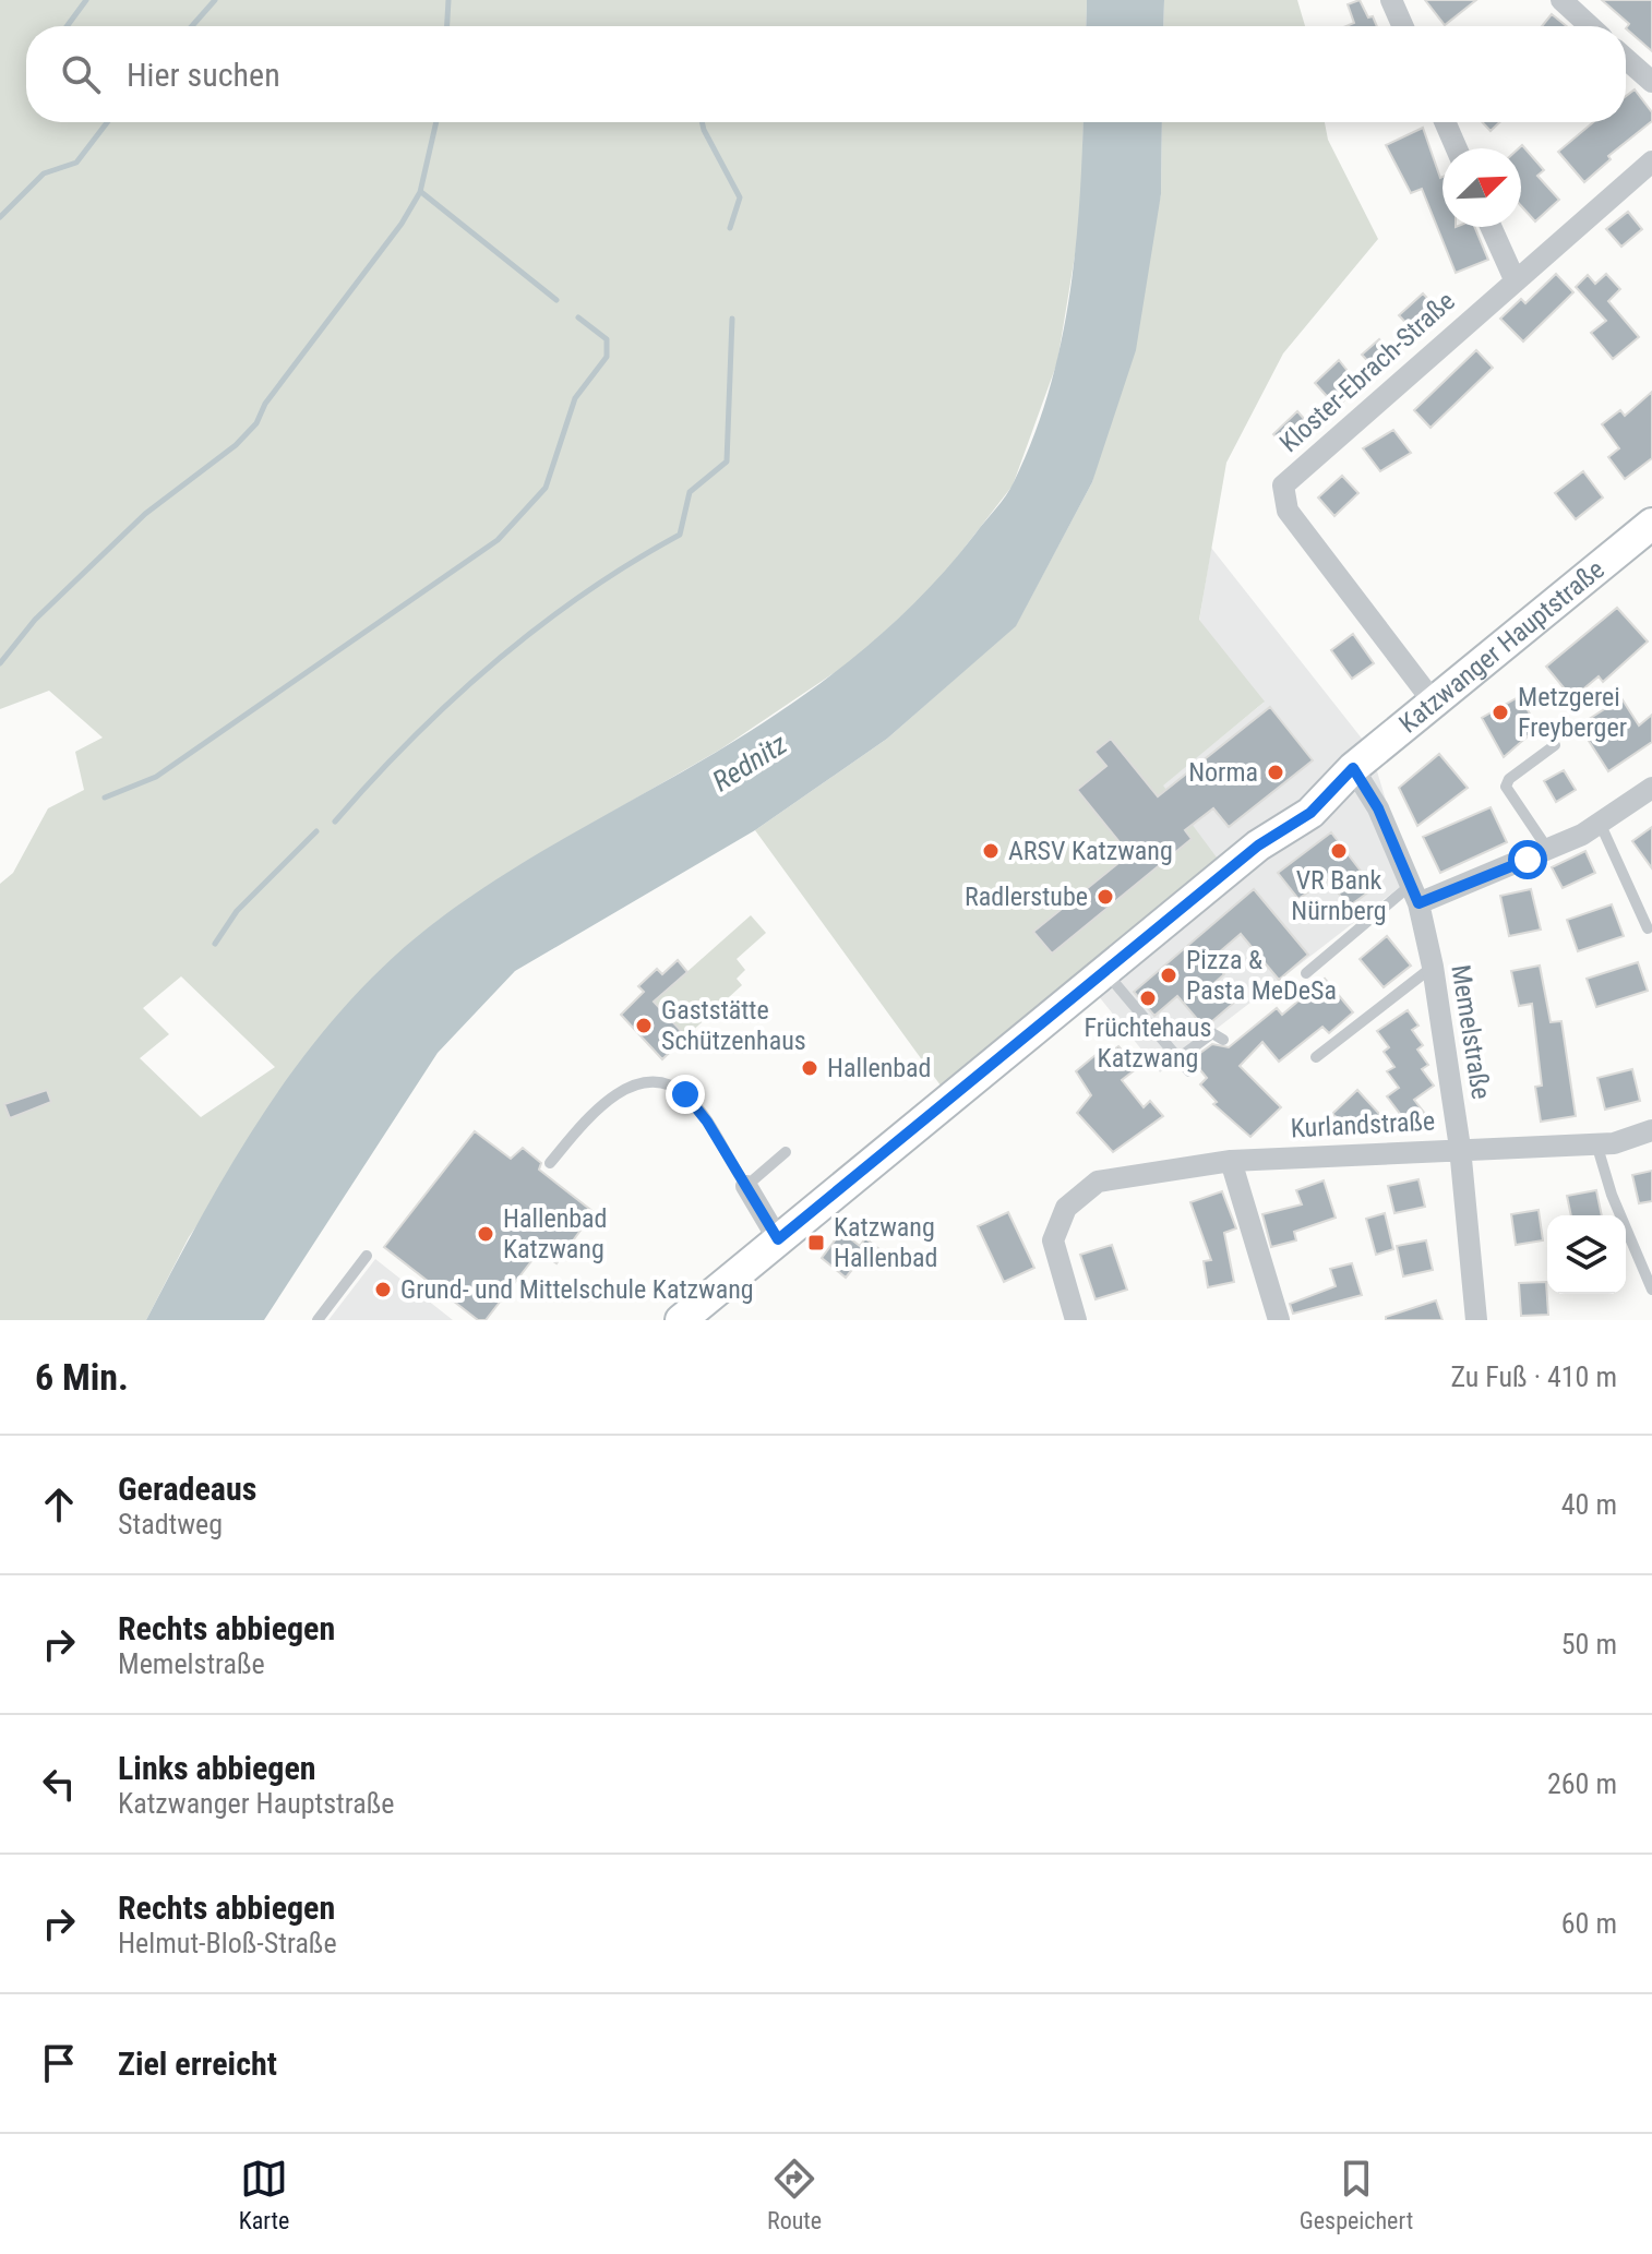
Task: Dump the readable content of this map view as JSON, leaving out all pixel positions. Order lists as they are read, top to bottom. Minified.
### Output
{"streets":{"main road":["Katzwanger Hauptstraße"],"street":["Kloster-Ebrach-Straße","Memelstraße","Kurlandstraße"]},"crossings":[["Kloster-Ebrach-Straße","Katzwanger Hauptstraße"],["Katzwanger Hauptstraße","Memelstraße"],["Memelstraße","Kurlandstraße"]],"water":["Rednitz"],"places":{"other":["Metzgerei Freyberger","Norma","ARSV Katzwang","VR Bank Nürnberg","Radlerstube","Pizza & Pasta MeDeSa","Früchtehaus Katzwang","Gaststätte Schützenhaus","Hallenbad","Hallenbad Katzwang","Grund- und Mittelschule Katzwang"],"transit":["Katzwang Hallenbad"]},"north":"top right","page":{"search":"Hier suchen","heading":["6 Min.","Zu Fuß · 410 m"],"list":[["Geradeaus","Stadtweg","40 m"],["Rechts abbiegen","Memelstraße","50 m"],["Links abbiegen","Katzwanger Hauptstraße","260 m"],["Rechts abbiegen","Helmut-Bloß-Straße","60 m"],"Ziel erreicht"],"nav":["Karte","Route","Gespeichert"]}}
